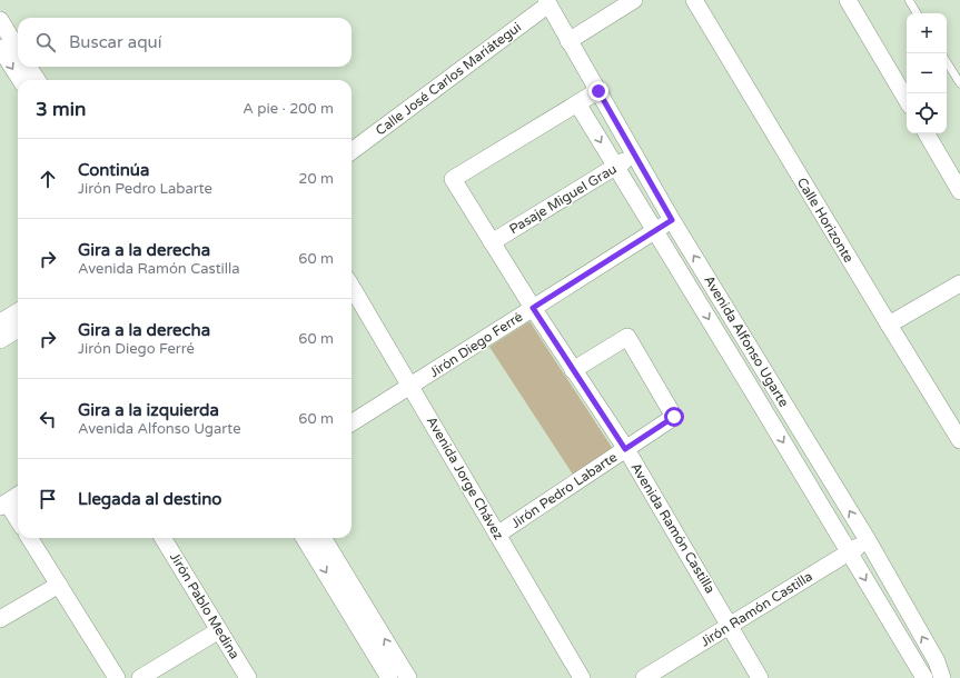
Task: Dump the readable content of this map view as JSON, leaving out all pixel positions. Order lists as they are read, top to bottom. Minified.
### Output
{"streets":{"street":["Calle José Carlos Mariátegui","Pasaje Miguel Grau","Calle Horizonte","Avenida Alfonso Ugarte","Jirón Diego Ferré","Avenida Jorge Chávez","Jirón Pedro Labarte","Avenida Ramón Castilla","Jirón Pablo Medina","Jirón Ramón Castilla"]},"crossings":[["Calle José Carlos Mariátegui","Avenida Alfonso Ugarte"],["Pasaje Miguel Grau","Avenida Alfonso Ugarte"],["Pasaje Miguel Grau","Avenida Ramón Castilla"],["Avenida Alfonso Ugarte","Jirón Diego Ferré"],["Avenida Alfonso Ugarte","Avenida Ramón Castilla"],["Avenida Alfonso Ugarte","Jirón Ramón Castilla"],["Jirón Diego Ferré","Avenida Jorge Chávez"],["Jirón Diego Ferré","Avenida Ramón Castilla"],["Avenida Jorge Chávez","Jirón Pedro Labarte"],["Jirón Pedro Labarte","Avenida Ramón Castilla"],["Avenida Ramón Castilla","Jirón Ramón Castilla"]],"page":{"map_buttons":["+","−"],"search":"Buscar aquí","heading":["3 min","A pie · 200 m"],"list":[["Continúa","Jirón Pedro Labarte","20 m"],["Gira a la derecha","Avenida Ramón Castilla","60 m"],["Gira a la derecha","Jirón Diego Ferré","60 m"],["Gira a la izquierda","Avenida Alfonso Ugarte","60 m"],"Llegada al destino"]}}
